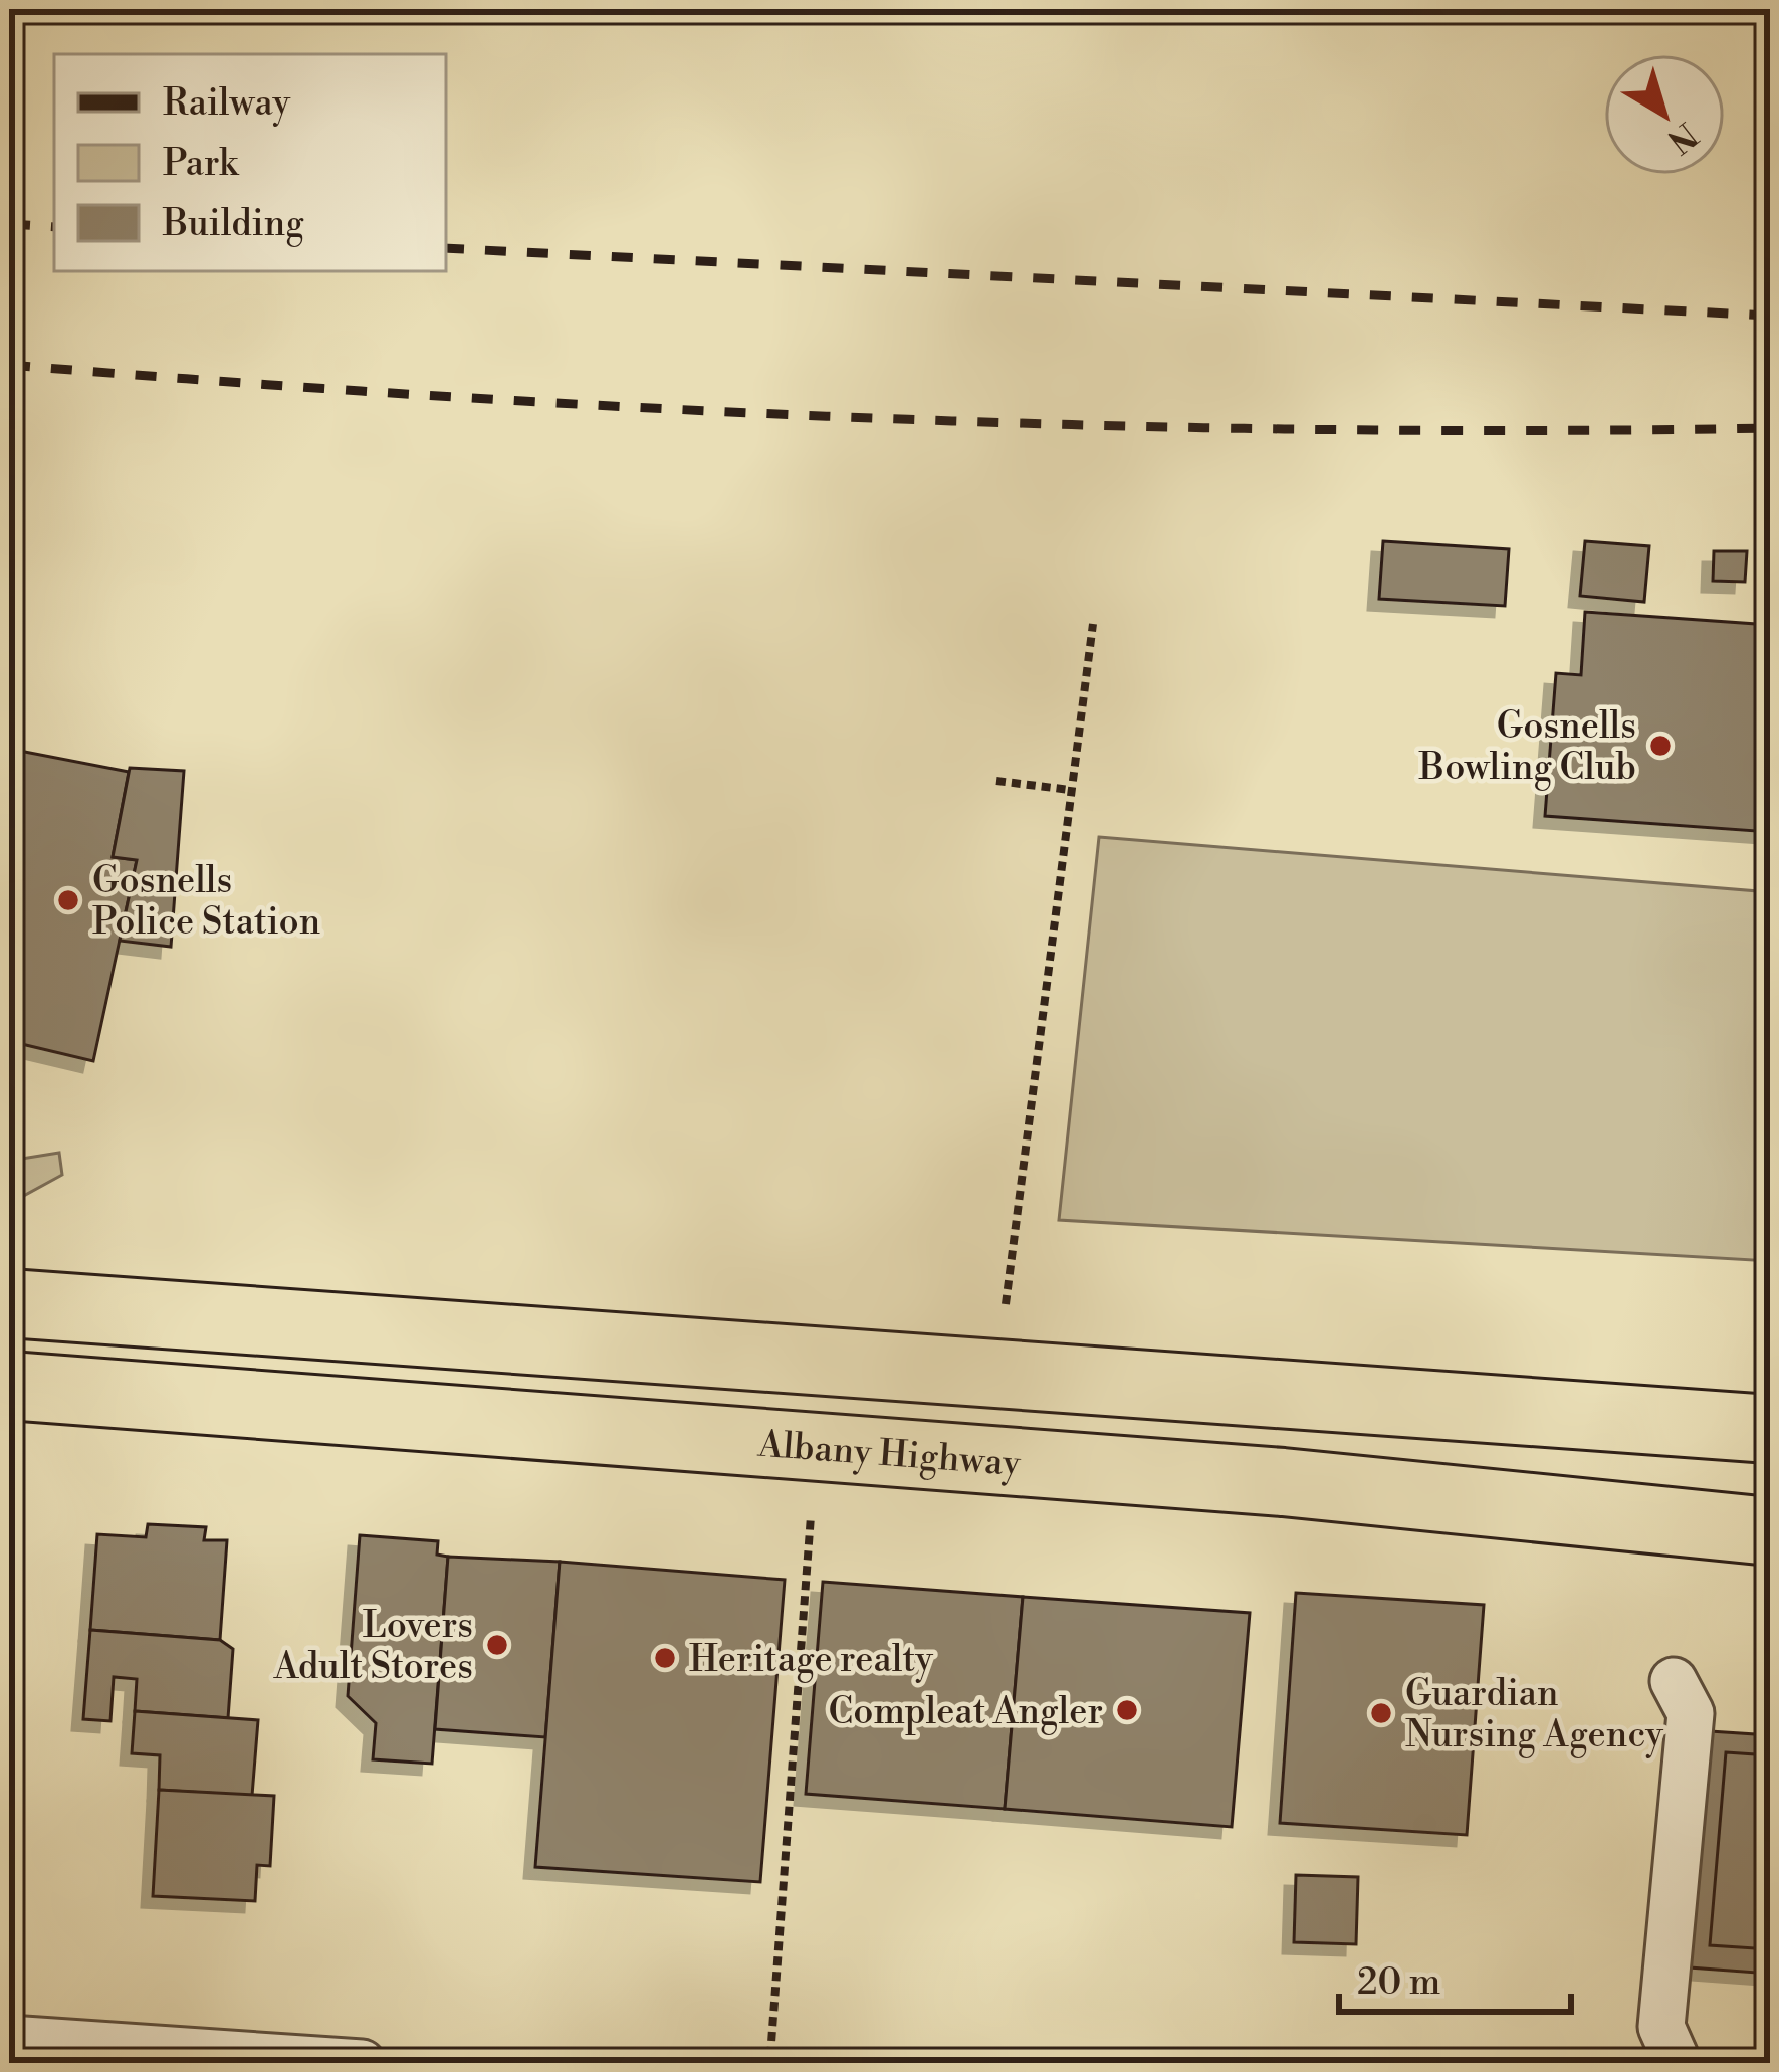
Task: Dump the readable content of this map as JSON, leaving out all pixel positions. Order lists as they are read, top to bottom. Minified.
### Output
{"streets":{"highway":["Albany Highway"]},"places":["Gosnells Bowling Club","Gosnells Police Station","Lovers Adult Stores","Heritage realty","Compleat Angler","Guardian Nursing Agency"],"legend":["Railway","Park","Building"],"scale_bar":"20 m","north":"bottom right"}
